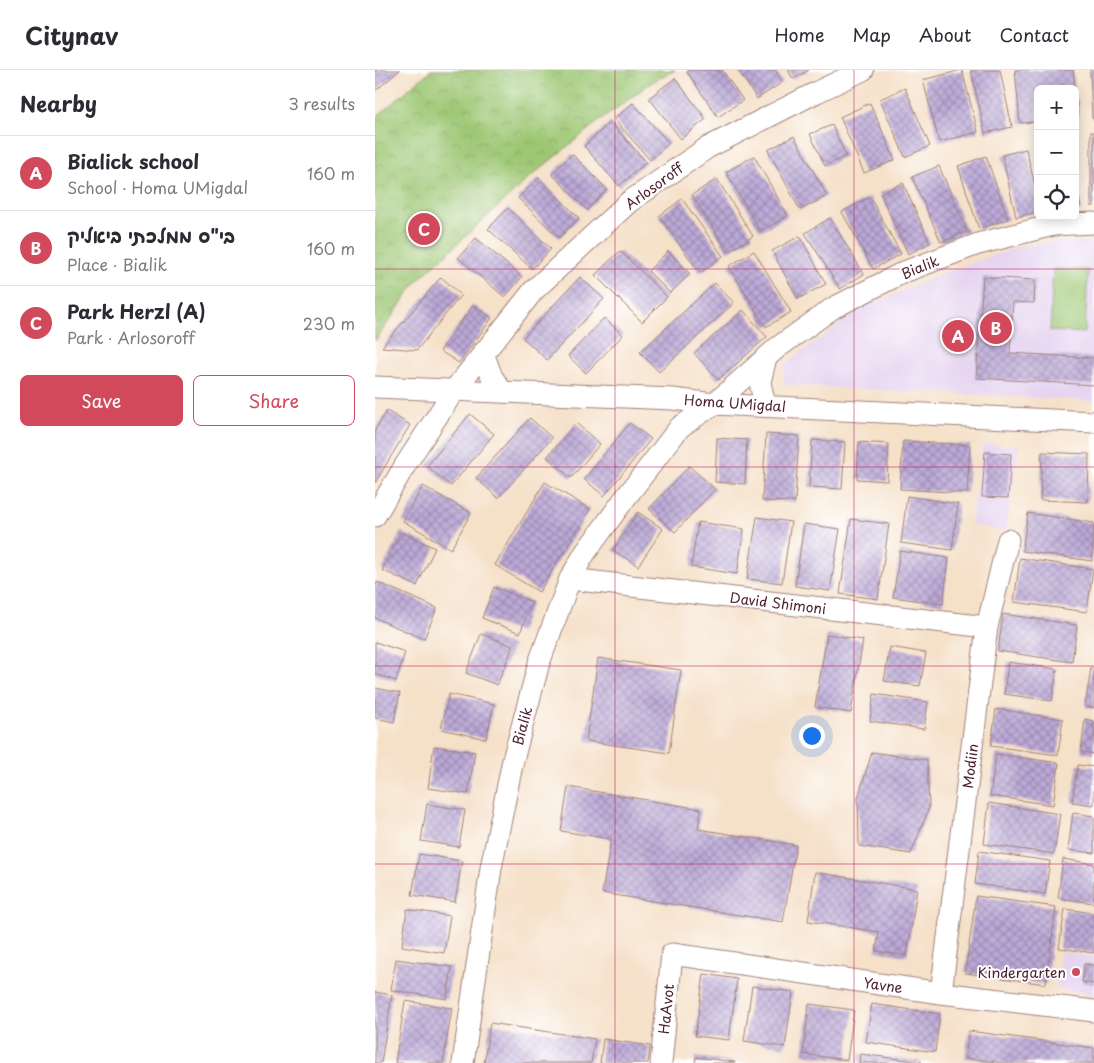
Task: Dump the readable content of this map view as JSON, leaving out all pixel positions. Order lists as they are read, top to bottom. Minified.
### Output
{"streets":{"street":["Arlosoroff","Bialik","Homa UMigdal","David Shimoni","Modiin","Yavne","HaAvot"]},"crossings":[["Arlosoroff","Homa UMigdal"],["Bialik","Homa UMigdal"],["Bialik","David Shimoni"],["David Shimoni","Modiin"],["Modiin","Yavne"],["Yavne","HaAvot"]],"places":["Kindergarten"],"page":{"header":"Citynav","nav":["Home","Map","About","Contact"],"heading":["Nearby","3 results"],"map_buttons":["+","−"],"list":[{"mark":"A","name":"Bialick school","note":"School · Homa UMigdal","value":"160 m"},{"mark":"B","name":"בי\"ס ממלכתי ביאליק","note":"Place · Bialik","value":"160 m"},{"mark":"C","name":"Park Herzl (A)","note":"Park · Arlosoroff","value":"230 m"}],"pins":["C","B","A"],"buttons":["Save","Share"]}}
